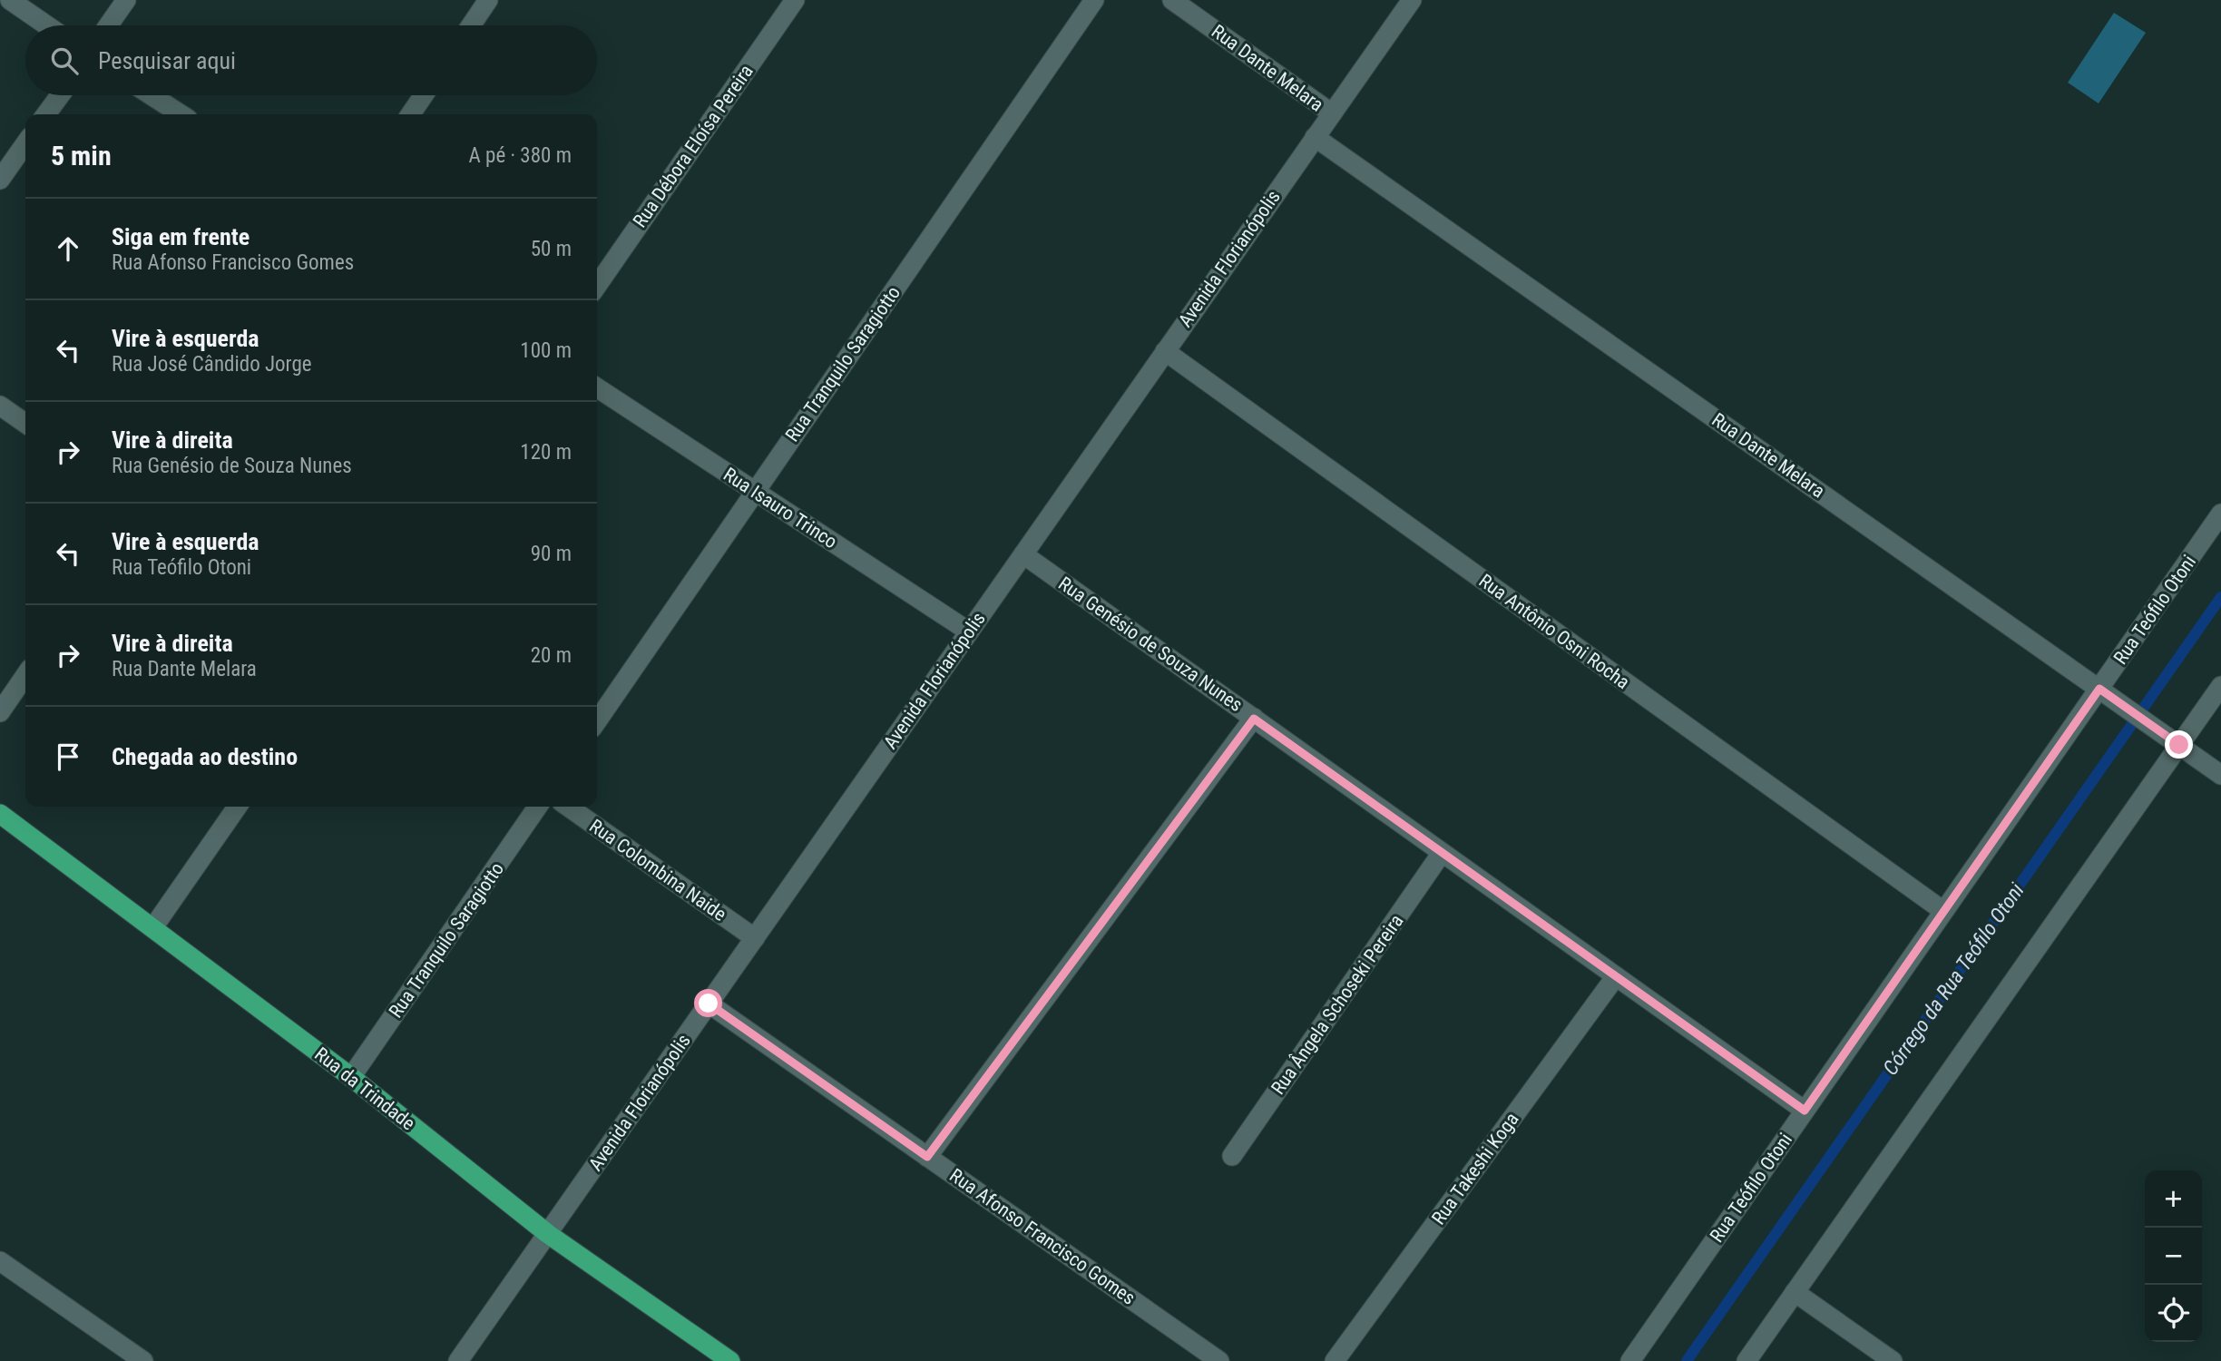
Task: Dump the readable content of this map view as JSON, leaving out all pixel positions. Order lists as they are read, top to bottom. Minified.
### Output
{"streets":{"main road":["Rua da Trindade"],"street":["Rua Dante Melara","Rua Débora Eloísa Pereira","Avenida Florianópolis","Rua Tranquilo Saragiotto","Rua Isauro Trinco","Rua Teófilo Otoni","Rua Antônio Osni Rocha","Rua Genésio de Souza Nunes","Rua Colombina Naide","Rua Ângela Schoseki Pereira","Rua Takeshi Koga","Rua Afonso Francisco Gomes"]},"crossings":[["Rua Dante Melara","Avenida Florianópolis"],["Rua Dante Melara","Rua Teófilo Otoni"],["Avenida Florianópolis","Rua Isauro Trinco"],["Avenida Florianópolis","Rua Antônio Osni Rocha"],["Avenida Florianópolis","Rua Genésio de Souza Nunes"],["Avenida Florianópolis","Rua Colombina Naide"],["Avenida Florianópolis","Rua da Trindade"],["Avenida Florianópolis","Rua Afonso Francisco Gomes"],["Rua Tranquilo Saragiotto","Rua Isauro Trinco"],["Rua Tranquilo Saragiotto","Rua da Trindade"],["Rua Teófilo Otoni","Rua Antônio Osni Rocha"],["Rua Teófilo Otoni","Rua Genésio de Souza Nunes"],["Rua Genésio de Souza Nunes","Rua Ângela Schoseki Pereira"],["Rua Genésio de Souza Nunes","Rua Takeshi Koga"]],"water":["Córrego da Rua Teófilo Otoni"],"page":{"search":"Pesquisar aqui","heading":["5 min","A pé · 380 m"],"list":[["Siga em frente","Rua Afonso Francisco Gomes","50 m"],["Vire à esquerda","Rua José Cândido Jorge","100 m"],["Vire à direita","Rua Genésio de Souza Nunes","120 m"],["Vire à esquerda","Rua Teófilo Otoni","90 m"],["Vire à direita","Rua Dante Melara","20 m"],"Chegada ao destino"],"map_buttons":["+","−"]}}
